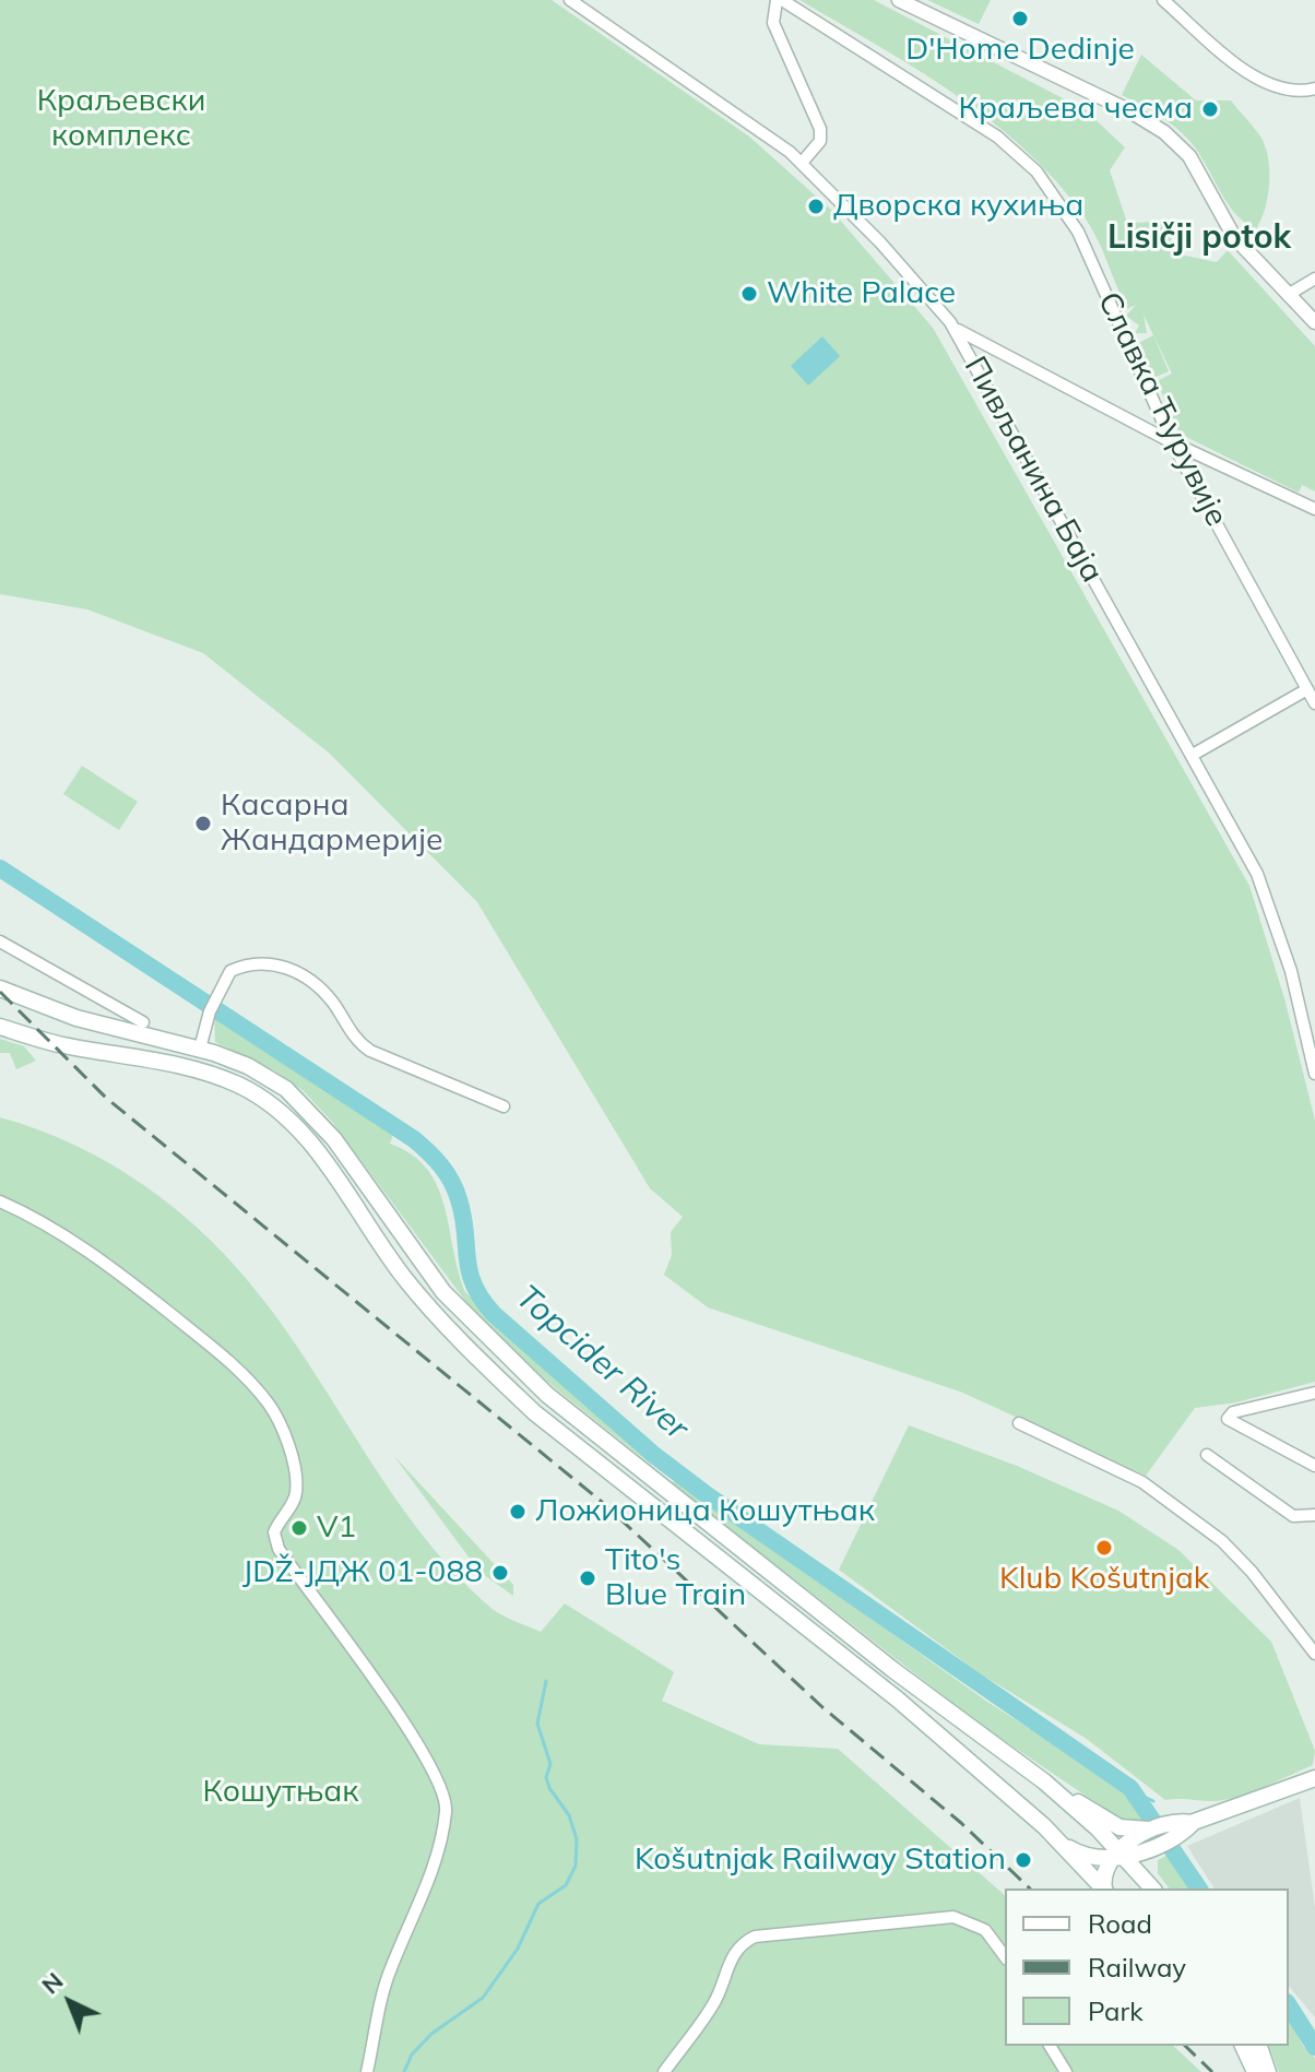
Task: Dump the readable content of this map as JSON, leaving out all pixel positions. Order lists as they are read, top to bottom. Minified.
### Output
{"streets":{"street":["Славка Ћурувије","Пивљанина Баја"]},"crossings":[["Славка Ћурувије","Пивљанина Баја"]],"districts":["Lisičji potok"],"water":["Topcider River"],"parks":["Краљевски комплекс","Кошутњак"],"places":["D'Home Dedinje","Краљева чесма","Дворска кухиња","White Palace","Касарна Жандармерије","Ложионица Кошутњак","V1","Klub Košutnjak","JDŽ-JДЖ 01-088","Tito's Blue Train","Košutnjak Railway Station"],"legend":["Road","Railway","Park"],"north":"top left"}
